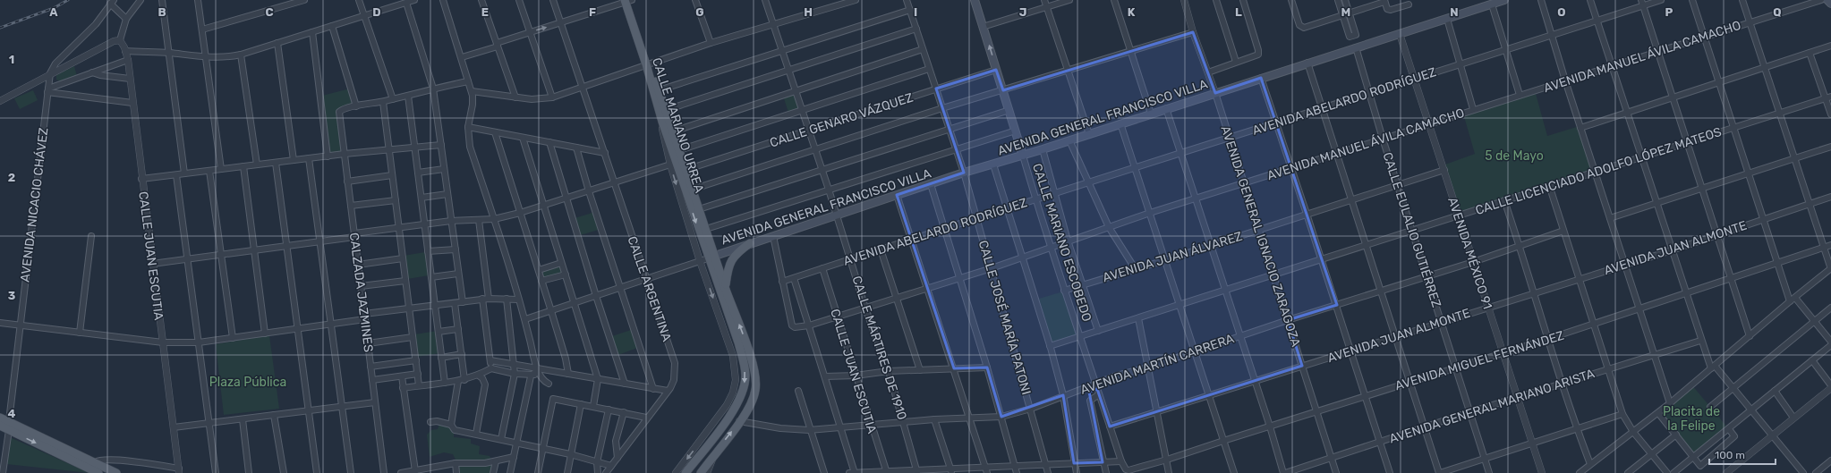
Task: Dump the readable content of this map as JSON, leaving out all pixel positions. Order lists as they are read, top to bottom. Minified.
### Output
{"streets":{"main road":["AVENIDA GENERAL FRANCISCO VILLA","CALLE MARIANO URREA","CALLE MARIANO ESCOBEDO"],"street":["AVENIDA MANUEL ÁVILA CAMACHO","AVENIDA ABELARDO RODRÍGUEZ","CALLE GENARO VÁZQUEZ","CALLE LICENCIADO ADOLFO LÓPEZ MATEOS","AVENIDA NICACIO CHÁVEZ","CALLE EULALIO GUTIÉRREZ","AVENIDA GENERAL IGNACIO ZARAGOZA","AVENIDA JUAN ALMONTE","AVENIDA MÉXICO 91","CALLE JUAN ESCUTIA","AVENIDA JUAN ÁLVAREZ","CALLE ARGENTINA","CALZADA JAZMINES","CALLE JOSÉ MARÍA PATONI","CALLE MÁRTIRES DE 1910","AVENIDA MIGUEL FERNÁNDEZ","AVENIDA MARTÍN CARRERA","AVENIDA GENERAL MARIANO ARISTA"]},"crossings":[["AVENIDA MANUEL ÁVILA CAMACHO","AVENIDA ABELARDO RODRÍGUEZ"],["AVENIDA MANUEL ÁVILA CAMACHO","CALLE EULALIO GUTIÉRREZ"],["AVENIDA MANUEL ÁVILA CAMACHO","AVENIDA GENERAL IGNACIO ZARAGOZA"],["AVENIDA MANUEL ÁVILA CAMACHO","CALLE MARIANO ESCOBEDO"],["AVENIDA MANUEL ÁVILA CAMACHO","AVENIDA MÉXICO 91"],["AVENIDA MANUEL ÁVILA CAMACHO","CALLE JUAN ESCUTIA"],["AVENIDA MANUEL ÁVILA CAMACHO","CALLE JOSÉ MARÍA PATONI"],["AVENIDA MANUEL ÁVILA CAMACHO","CALLE MÁRTIRES DE 1910"],["AVENIDA ABELARDO RODRÍGUEZ","CALLE EULALIO GUTIÉRREZ"],["AVENIDA ABELARDO RODRÍGUEZ","AVENIDA GENERAL IGNACIO ZARAGOZA"],["AVENIDA ABELARDO RODRÍGUEZ","CALLE MARIANO ESCOBEDO"],["AVENIDA ABELARDO RODRÍGUEZ","AVENIDA MÉXICO 91"],["AVENIDA ABELARDO RODRÍGUEZ","CALLE JUAN ESCUTIA"],["AVENIDA ABELARDO RODRÍGUEZ","CALLE JOSÉ MARÍA PATONI"],["AVENIDA ABELARDO RODRÍGUEZ","CALLE MÁRTIRES DE 1910"],["AVENIDA GENERAL FRANCISCO VILLA","CALLE MARIANO URREA"],["AVENIDA GENERAL FRANCISCO VILLA","CALLE EULALIO GUTIÉRREZ"],["AVENIDA GENERAL FRANCISCO VILLA","AVENIDA GENERAL IGNACIO ZARAGOZA"],["AVENIDA GENERAL FRANCISCO VILLA","CALLE MARIANO ESCOBEDO"],["AVENIDA GENERAL FRANCISCO VILLA","AVENIDA MÉXICO 91"],["AVENIDA GENERAL FRANCISCO VILLA","CALLE JOSÉ MARÍA PATONI"],["AVENIDA GENERAL FRANCISCO VILLA","CALLE MÁRTIRES DE 1910"],["CALLE GENARO VÁZQUEZ","CALLE MARIANO URREA"],["CALLE GENARO VÁZQUEZ","CALLE MARIANO ESCOBEDO"],["CALLE GENARO VÁZQUEZ","CALLE JOSÉ MARÍA PATONI"],["CALLE GENARO VÁZQUEZ","CALLE MÁRTIRES DE 1910"],["CALLE LICENCIADO ADOLFO LÓPEZ MATEOS","CALLE EULALIO GUTIÉRREZ"],["CALLE LICENCIADO ADOLFO LÓPEZ MATEOS","AVENIDA GENERAL IGNACIO ZARAGOZA"],["CALLE LICENCIADO ADOLFO LÓPEZ MATEOS","CALLE MARIANO ESCOBEDO"],["CALLE LICENCIADO ADOLFO LÓPEZ MATEOS","AVENIDA MÉXICO 91"],["CALLE EULALIO GUTIÉRREZ","AVENIDA JUAN ALMONTE"],["CALLE EULALIO GUTIÉRREZ","AVENIDA JUAN ÁLVAREZ"],["CALLE EULALIO GUTIÉRREZ","AVENIDA MIGUEL FERNÁNDEZ"],["CALLE EULALIO GUTIÉRREZ","AVENIDA MARTÍN CARRERA"],["CALLE EULALIO GUTIÉRREZ","AVENIDA GENERAL MARIANO ARISTA"],["AVENIDA GENERAL IGNACIO ZARAGOZA","AVENIDA JUAN ALMONTE"],["AVENIDA GENERAL IGNACIO ZARAGOZA","AVENIDA JUAN ÁLVAREZ"],["AVENIDA GENERAL IGNACIO ZARAGOZA","AVENIDA MIGUEL FERNÁNDEZ"],["AVENIDA GENERAL IGNACIO ZARAGOZA","AVENIDA MARTÍN CARRERA"],["AVENIDA GENERAL IGNACIO ZARAGOZA","AVENIDA GENERAL MARIANO ARISTA"],["CALLE MARIANO ESCOBEDO","AVENIDA JUAN ALMONTE"],["CALLE MARIANO ESCOBEDO","AVENIDA JUAN ÁLVAREZ"],["CALLE MARIANO ESCOBEDO","AVENIDA MIGUEL FERNÁNDEZ"],["CALLE MARIANO ESCOBEDO","AVENIDA MARTÍN CARRERA"],["AVENIDA JUAN ALMONTE","AVENIDA MÉXICO 91"],["AVENIDA MÉXICO 91","AVENIDA JUAN ÁLVAREZ"],["AVENIDA MÉXICO 91","AVENIDA MIGUEL FERNÁNDEZ"],["AVENIDA MÉXICO 91","AVENIDA MARTÍN CARRERA"],["AVENIDA MÉXICO 91","AVENIDA GENERAL MARIANO ARISTA"],["CALLE JUAN ESCUTIA","AVENIDA MARTÍN CARRERA"],["CALLE JOSÉ MARÍA PATONI","AVENIDA MARTÍN CARRERA"],["CALLE MÁRTIRES DE 1910","AVENIDA MARTÍN CARRERA"]],"parks":["5 de Mayo","Plaza Pública","Placita de la Felipe"],"scale_bar":"100 m","grid":{"columns":["A","B","C","D","E","F","G","H","I","J","K","L","M","N","O","P","Q"],"rows":["1","2","3","4"]}}
